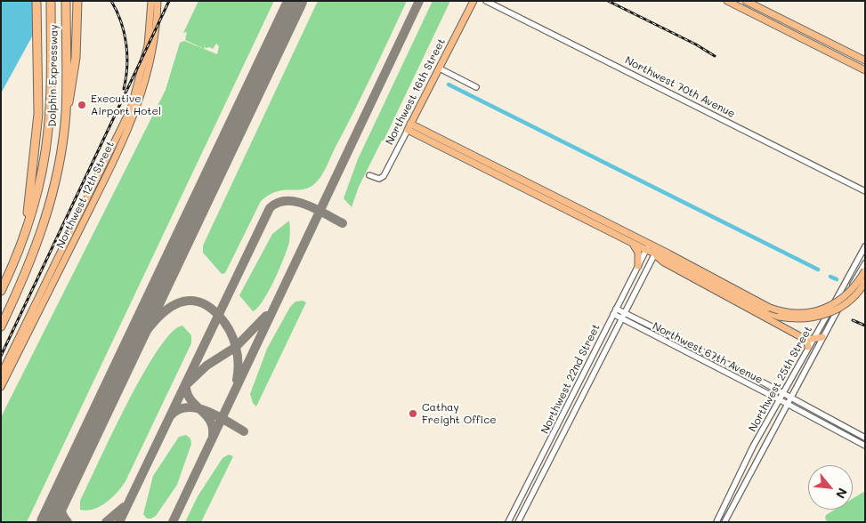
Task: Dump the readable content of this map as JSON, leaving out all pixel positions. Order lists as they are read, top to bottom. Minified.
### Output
{"streets":{"highway":["Dolphin Expressway"],"main road":["Northwest 16th Street","Northwest 12th Street"],"street":["Northwest 70th Avenue","Northwest 67th Avenue","Northwest 22nd Street","Northwest 25th Street"]},"crossings":[["Northwest 67th Avenue","Northwest 22nd Street"],["Northwest 67th Avenue","Northwest 25th Street"]],"places":["Executive Airport Hotel","Cathay Freight Office"],"north":"bottom right"}
